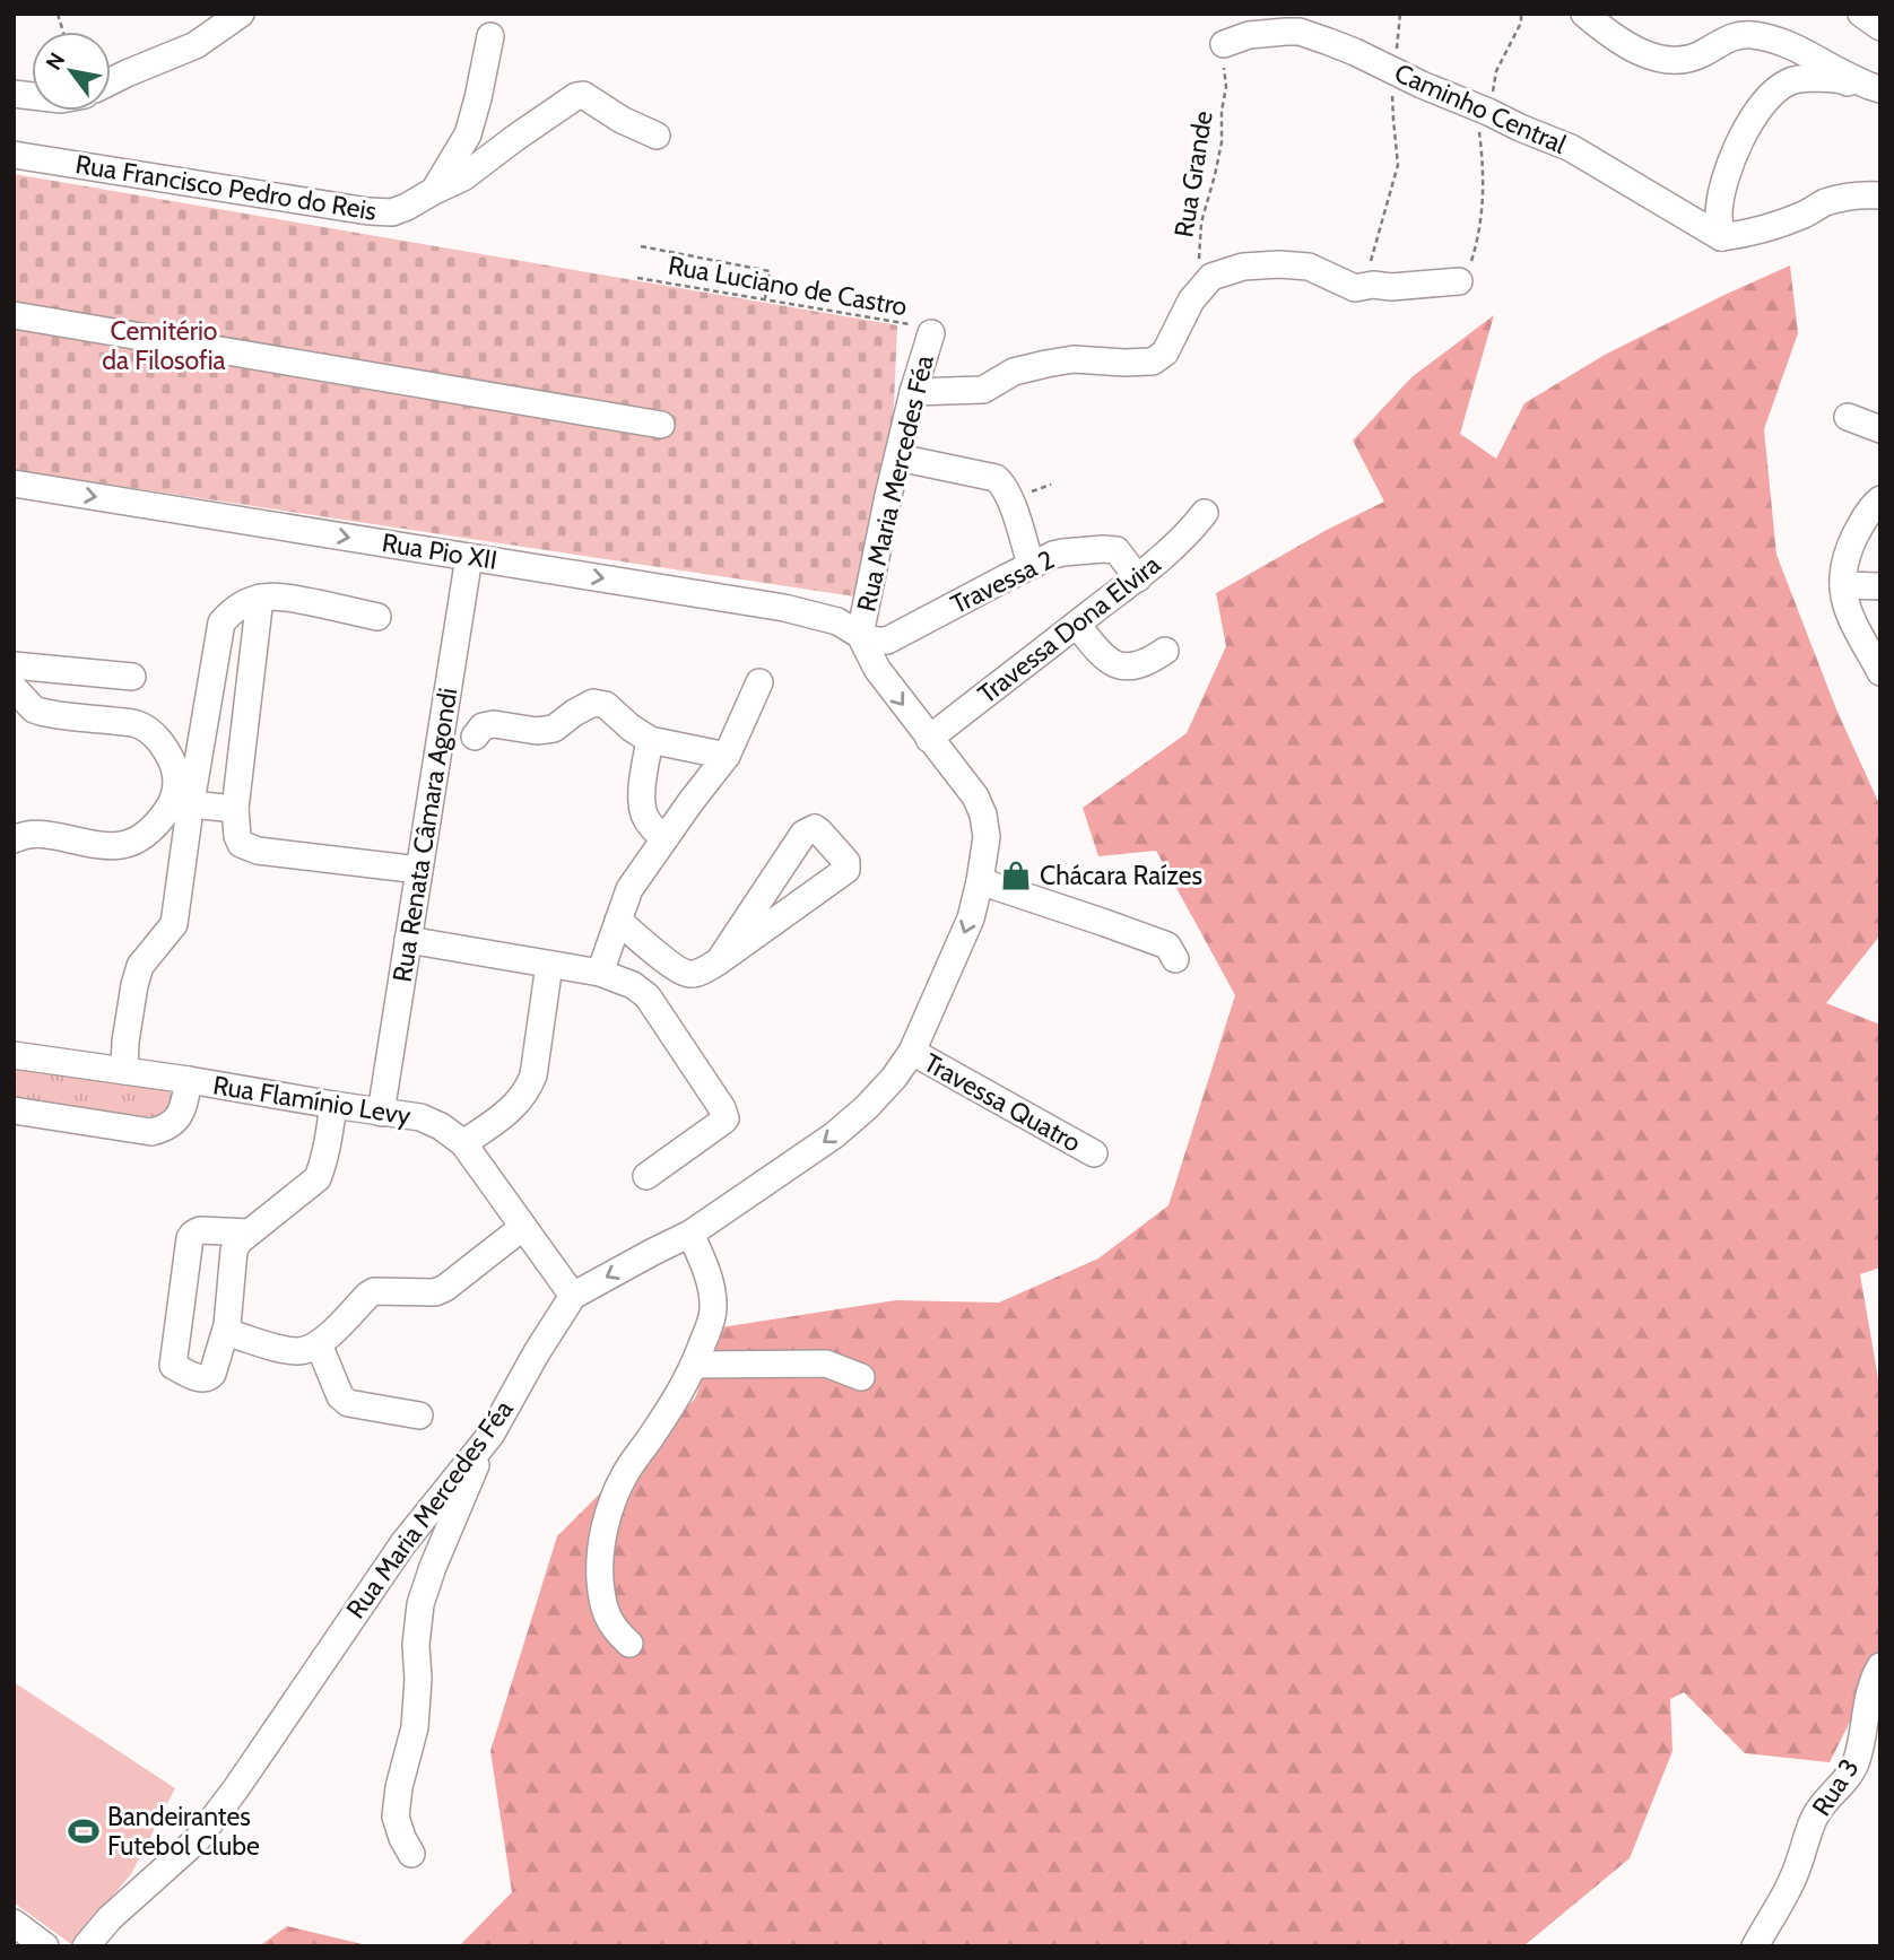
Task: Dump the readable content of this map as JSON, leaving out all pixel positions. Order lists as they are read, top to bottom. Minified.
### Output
{"streets":{"street":["Caminho Central","Rua Francisco Pedro do Reis","Rua Maria Mercedes Féa","Rua Pio XII","Travessa 2","Travessa Dona Elvira","Rua Renata Câmara Agondi","Rua Flamínio Levy","Travessa Quatro","Rua 3"],"path":["Rua Grande","Rua Luciano de Castro"]},"crossings":[["Caminho Central","Rua Grande"],["Rua Luciano de Castro","Rua Maria Mercedes Féa"],["Rua Maria Mercedes Féa","Rua Pio XII"],["Rua Maria Mercedes Féa","Travessa 2"],["Rua Maria Mercedes Féa","Travessa Dona Elvira"],["Rua Maria Mercedes Féa","Rua Flamínio Levy"],["Rua Maria Mercedes Féa","Travessa Quatro"],["Rua Pio XII","Travessa 2"],["Rua Pio XII","Rua Renata Câmara Agondi"],["Travessa 2","Travessa Dona Elvira"],["Rua Renata Câmara Agondi","Rua Flamínio Levy"]],"parks":["Cemitério da Filosofia"],"places":{"shop":["Chácara Raízes"],"sports":["Bandeirantes Futebol Clube"]},"north":"top left"}
